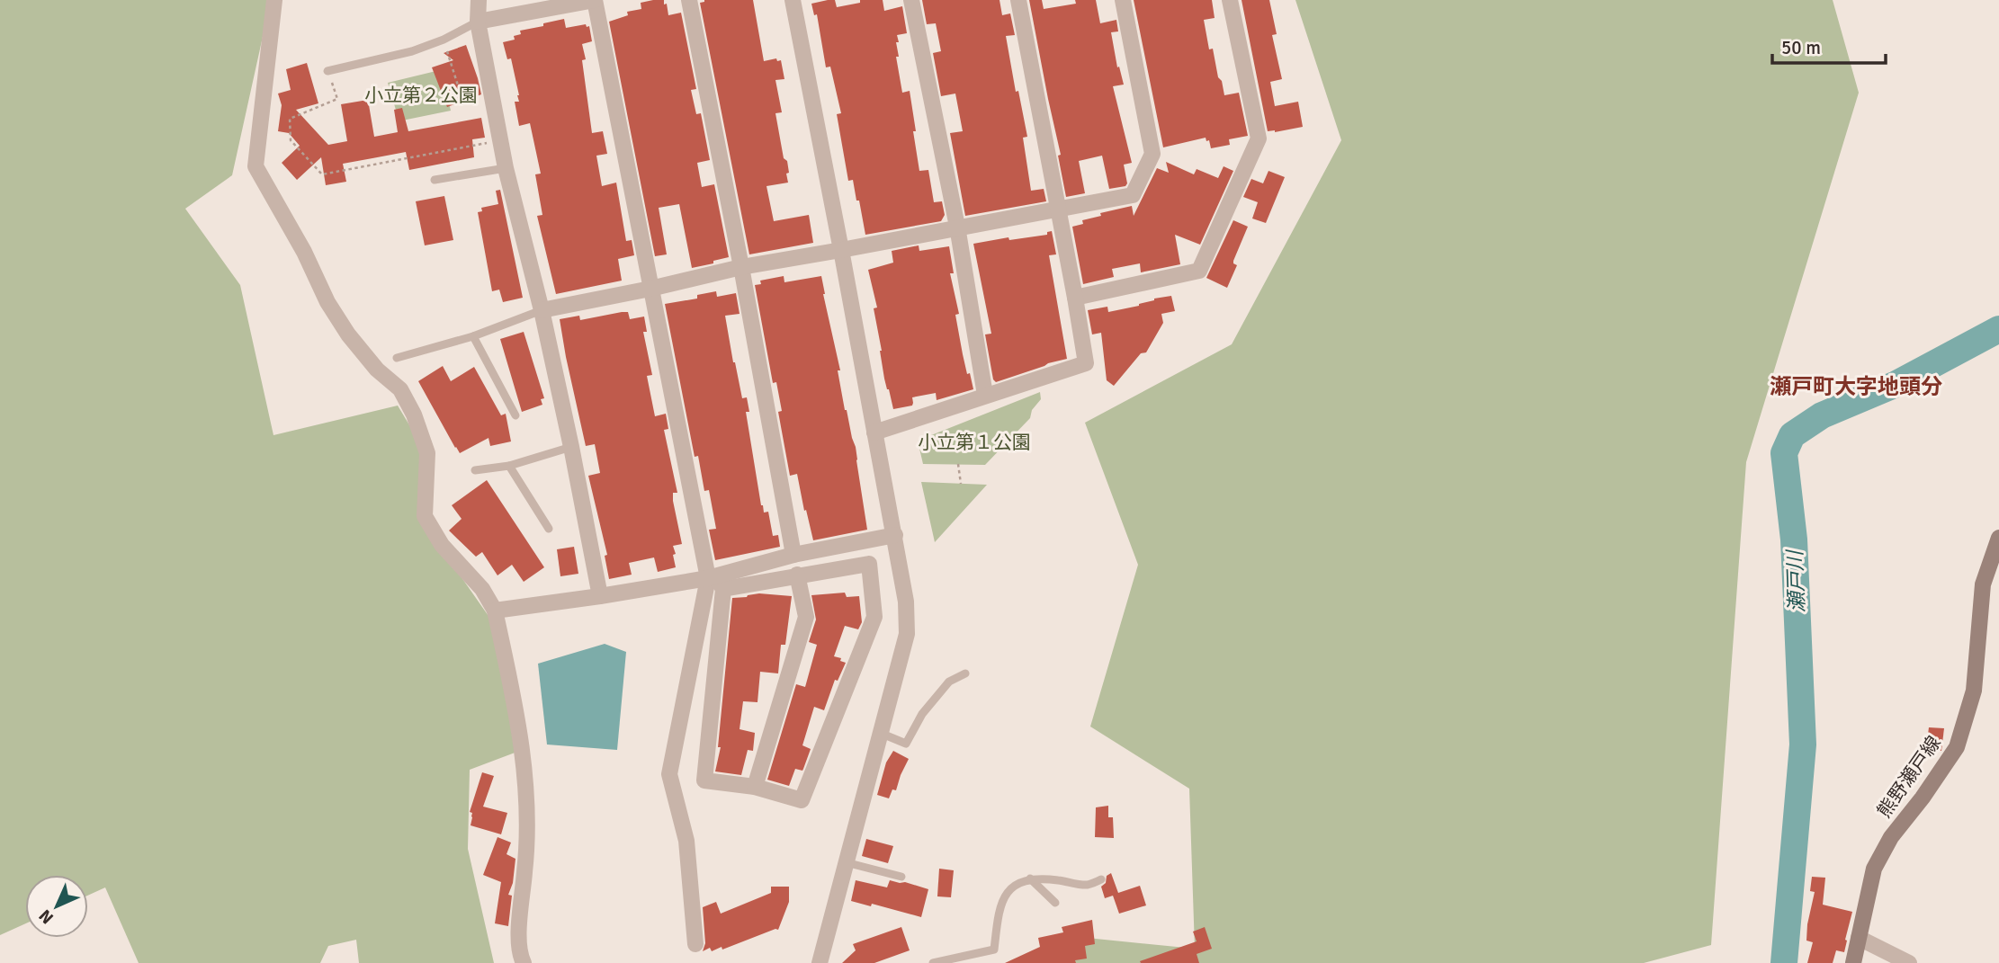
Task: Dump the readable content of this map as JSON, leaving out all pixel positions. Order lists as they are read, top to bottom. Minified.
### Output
{"streets":{"main road":["熊野瀬戸線"]},"districts":["瀬戸町大字地頭分"],"water":["瀬戸川"],"parks":["小立第２公園","小立第１公園"],"scale_bar":"50 m","north":"bottom left"}
